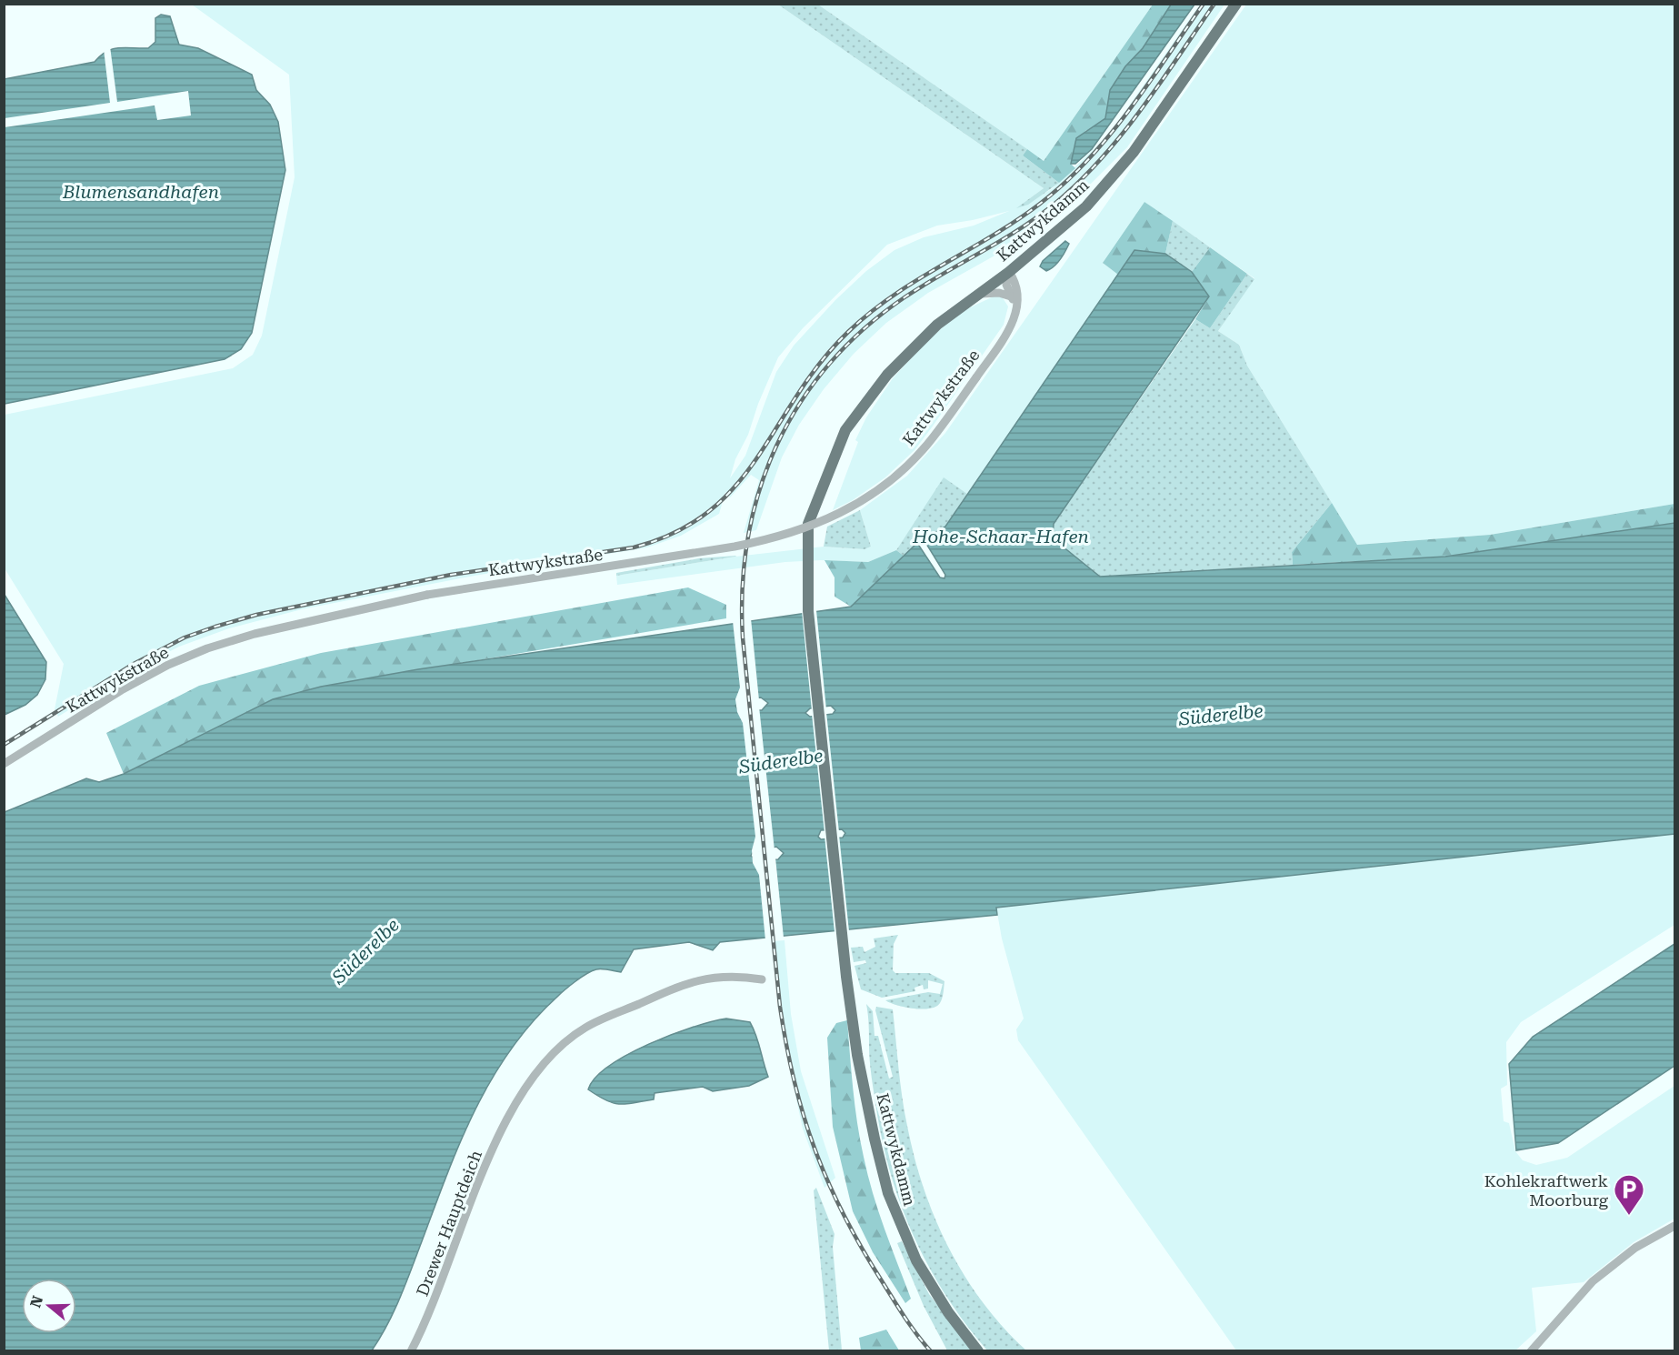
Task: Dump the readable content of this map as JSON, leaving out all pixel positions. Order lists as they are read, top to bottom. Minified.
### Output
{"streets":{"main road":["Kattwykdamm"],"street":["Kattwykstraße","Drewer Hauptdeich"]},"crossings":[["Kattwykdamm","Kattwykstraße"]],"water":["Blumensandhafen","Hohe-Schaar-Hafen","Süderelbe"],"places":{"parking":["Kohlekraftwerk Moorburg"]},"north":"left"}
